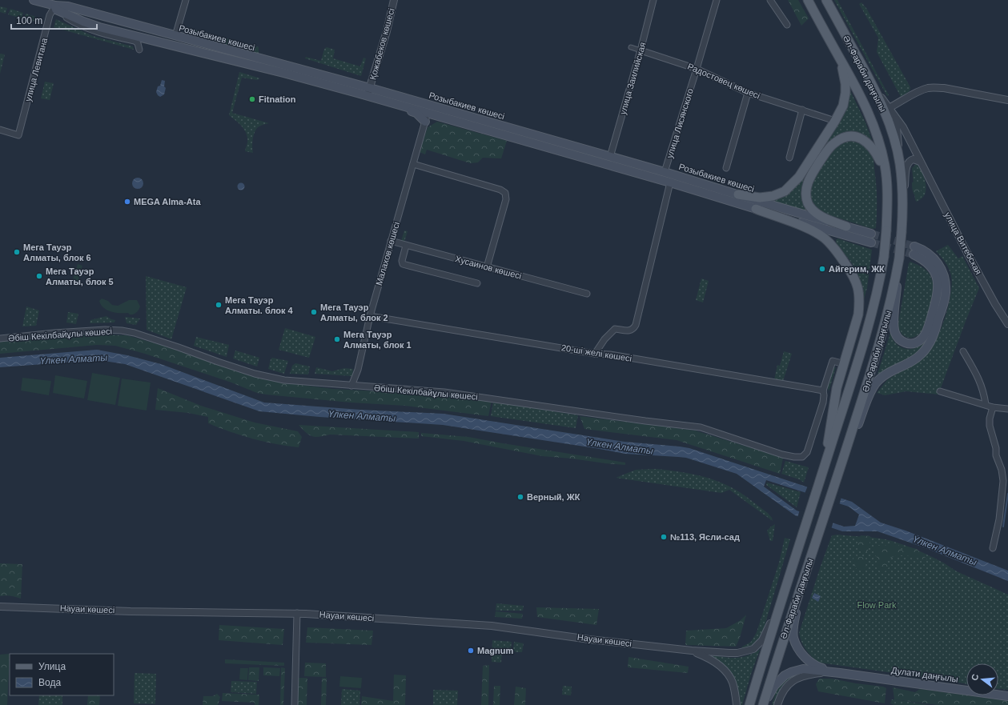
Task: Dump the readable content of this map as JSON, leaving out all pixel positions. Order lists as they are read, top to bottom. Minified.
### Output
{"streets":{"main road":["Розыбакиев көшесі","Әл-Фараби даңғылы","Дулати даңғылы"],"street":["Қожабеков көшесі","улица Левитана","улица Заилийская","Радостовец көшесі","улица Лисянского","улица Витебская","Малахов көшесі","Хусаинов көшесі","Әбіш Кекілбайұлы көшесі","20-ші желі көшесі","Науаи көшесі"]},"crossings":[["Розыбакиев көшесі","Қожабеков көшесі"],["Розыбакиев көшесі","улица Левитана"],["Розыбакиев көшесі","улица Заилийская"],["Розыбакиев көшесі","улица Лисянского"],["Розыбакиев көшесі","Малахов көшесі"],["Әл-Фараби даңғылы","улица Витебская"],["Әл-Фараби даңғылы","Науаи көшесі"],["улица Заилийская","Радостовец көшесі"],["Радостовец көшесі","улица Лисянского"],["Малахов көшесі","Хусаинов көшесі"],["Малахов көшесі","Әбіш Кекілбайұлы көшесі"],["Малахов көшесі","20-ші желі көшесі"],["Әбіш Кекілбайұлы көшесі","20-ші желі көшесі"]],"water":["Үлкен Алматы"],"parks":["Flow Park"],"places":["Fitnation","MEGA Alma-Ata","Мега Тауэр Алматы, блок 6","Айгерим, ЖК","Мега Тауэр Алматы, блок 5","Мега Тауэр Алматы. блок 4","Мега Тауэр Алматы, блок 2","Мега Тауэр Алматы, блок 1","Верный, ЖК","№113, Ясли-сад","Magnum"],"legend":["Улица","Вода"],"scale_bar":"100 m","north":"left"}
